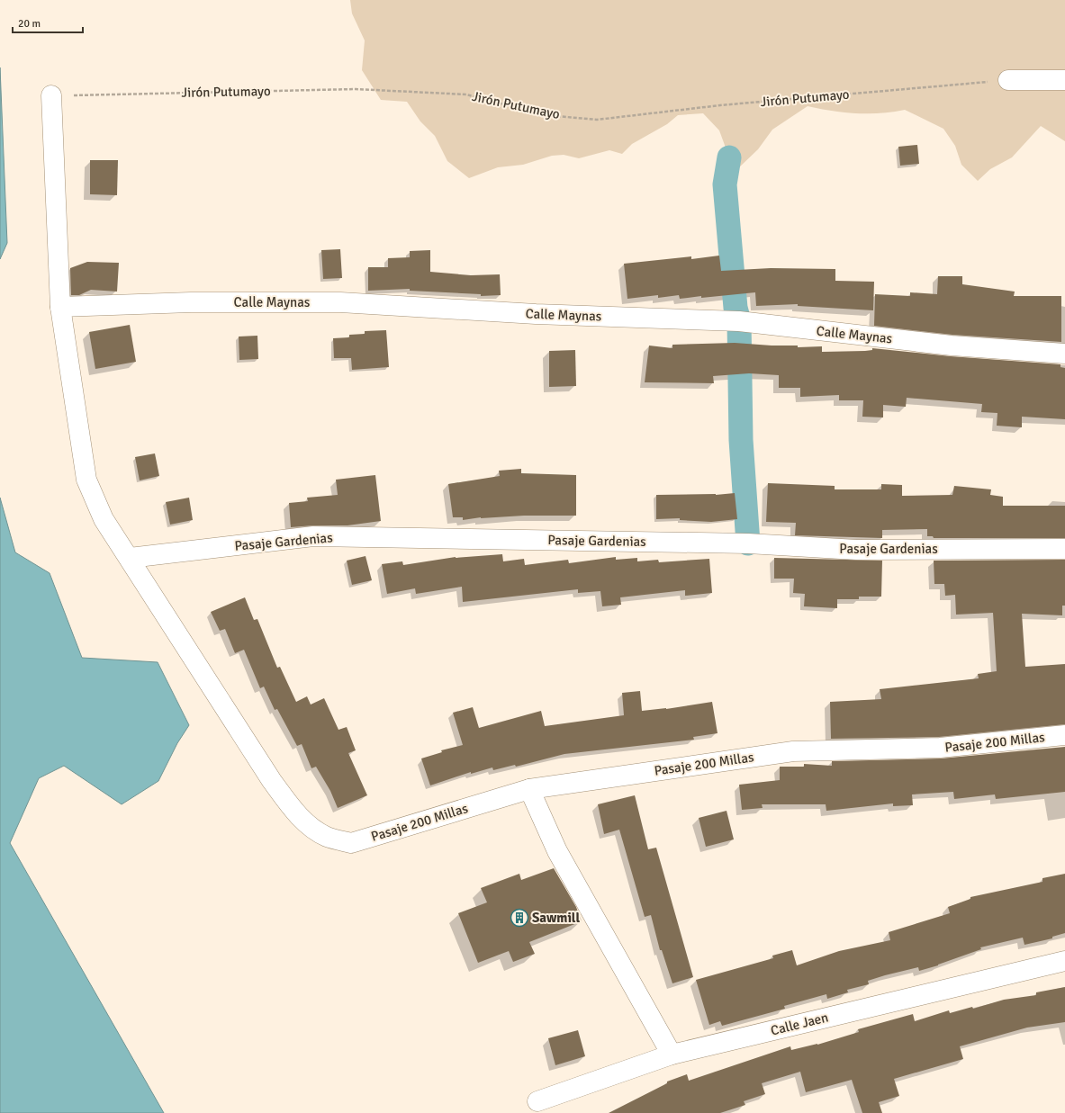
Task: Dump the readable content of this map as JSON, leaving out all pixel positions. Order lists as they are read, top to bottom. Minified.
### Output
{"streets":{"street":["Calle Maynas","Pasaje Gardenias","Pasaje 200 Millas","Calle Jaen"],"path":["Jirón Putumayo"]},"crossings":[["Pasaje Gardenias","Pasaje 200 Millas"]],"places":{"building":["Sawmill"]},"scale_bar":"20 m"}
